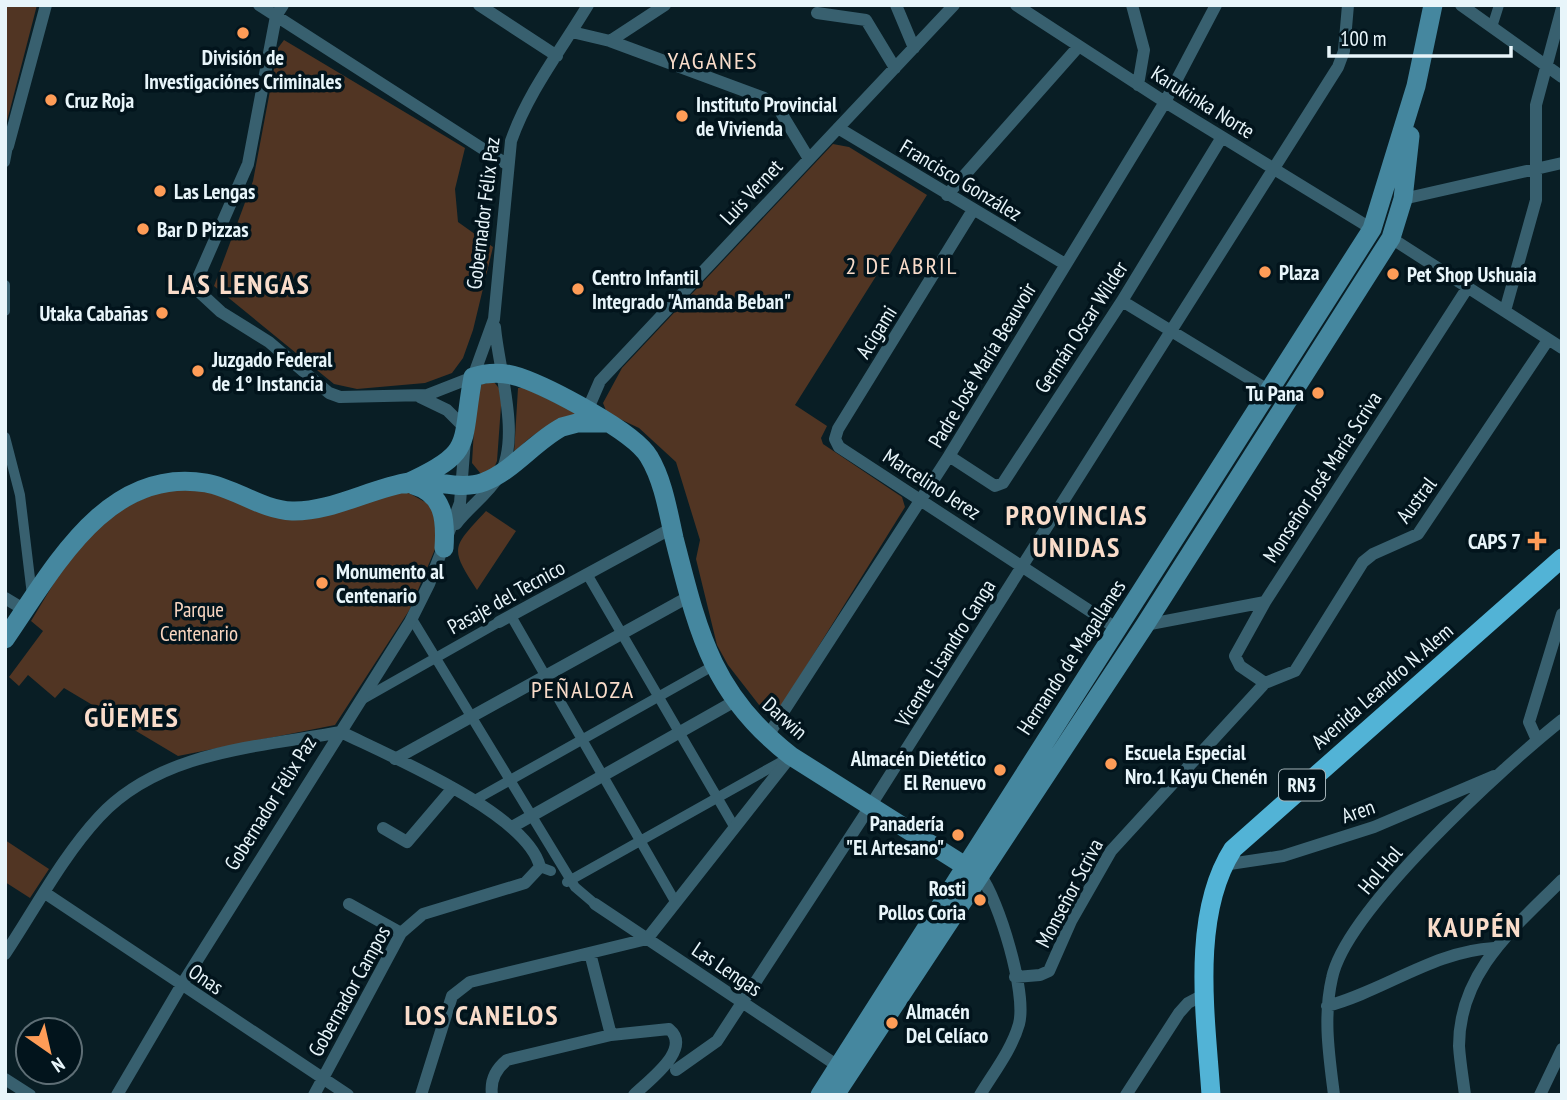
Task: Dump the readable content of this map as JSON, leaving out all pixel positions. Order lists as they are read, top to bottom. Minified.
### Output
{"streets":{"highway":["Avenida Leandro N. Alem","RN3"],"main road":["Gobernador Félix Paz","Hernando de Magallanes","Darwin"],"street":["Karukinka Norte","Francisco González","Luis Vernet","Germán Oscar Wilder","Acigami","Padre José María Beauvoir","Monseñor José María Scriva","Marcelino Jerez","Austral","Pasaje del Tecnico","Vicente Lisandro Canga","Aren","Hol Hol","Monseñor Scriva","Las Lengas","Onas","Gobernador Campos"]},"crossings":[["Karukinka Norte","Germán Oscar Wilder"],["Karukinka Norte","Padre José María Beauvoir"],["Karukinka Norte","Vicente Lisandro Canga"],["Karukinka Norte","Hernando de Magallanes"],["Francisco González","Luis Vernet"],["Francisco González","Acigami"],["Francisco González","Padre José María Beauvoir"],["Luis Vernet","Darwin"],["Gobernador Félix Paz","Pasaje del Tecnico"],["Gobernador Félix Paz","Darwin"],["Gobernador Félix Paz","Onas"],["Germán Oscar Wilder","Padre José María Beauvoir"],["Acigami","Marcelino Jerez"],["Padre José María Beauvoir","Marcelino Jerez"],["Padre José María Beauvoir","Darwin"],["Monseñor José María Scriva","Austral"],["Monseñor José María Scriva","Monseñor Scriva"],["Marcelino Jerez","Vicente Lisandro Canga"],["Marcelino Jerez","Hernando de Magallanes"],["Austral","Monseñor Scriva"],["Pasaje del Tecnico","Darwin"],["Vicente Lisandro Canga","Darwin"],["Vicente Lisandro Canga","Las Lengas"],["Hernando de Magallanes","Darwin"],["Hernando de Magallanes","Las Lengas"],["Avenida Leandro N. Alem","Aren"],["Darwin","Monseñor Scriva"],["Aren","Hol Hol"],["Onas","Gobernador Campos"]],"districts":["YAGANES","2 DE ABRIL","LAS LENGAS","PROVINCIAS UNIDAS","PEÑALOZA","GÜEMES","KAUPÉN","LOS CANELOS"],"parks":["Parque Centenario"],"places":{"other":["División de Investigaciónes Criminales","Cruz Roja","Instituto Provincial de Vivienda","Las Lengas","Bar D Pizzas","Plaza","Pet Shop Ushuaia","Centro Infantil Integrado \"Amanda Beban\"","Utaka Cabañas","Juzgado Federal de 1° Instancia","Tu Pana","Monumento al Centenario","Escuela Especial Nro.1 Kayu Chenén","Almacén Dietético El Renuevo","Panadería \"El Artesano\"","Rosti Pollos Coria","Almacén Del Celíaco"],"health":["CAPS 7"]},"scale_bar":"100 m","north":"bottom right"}
